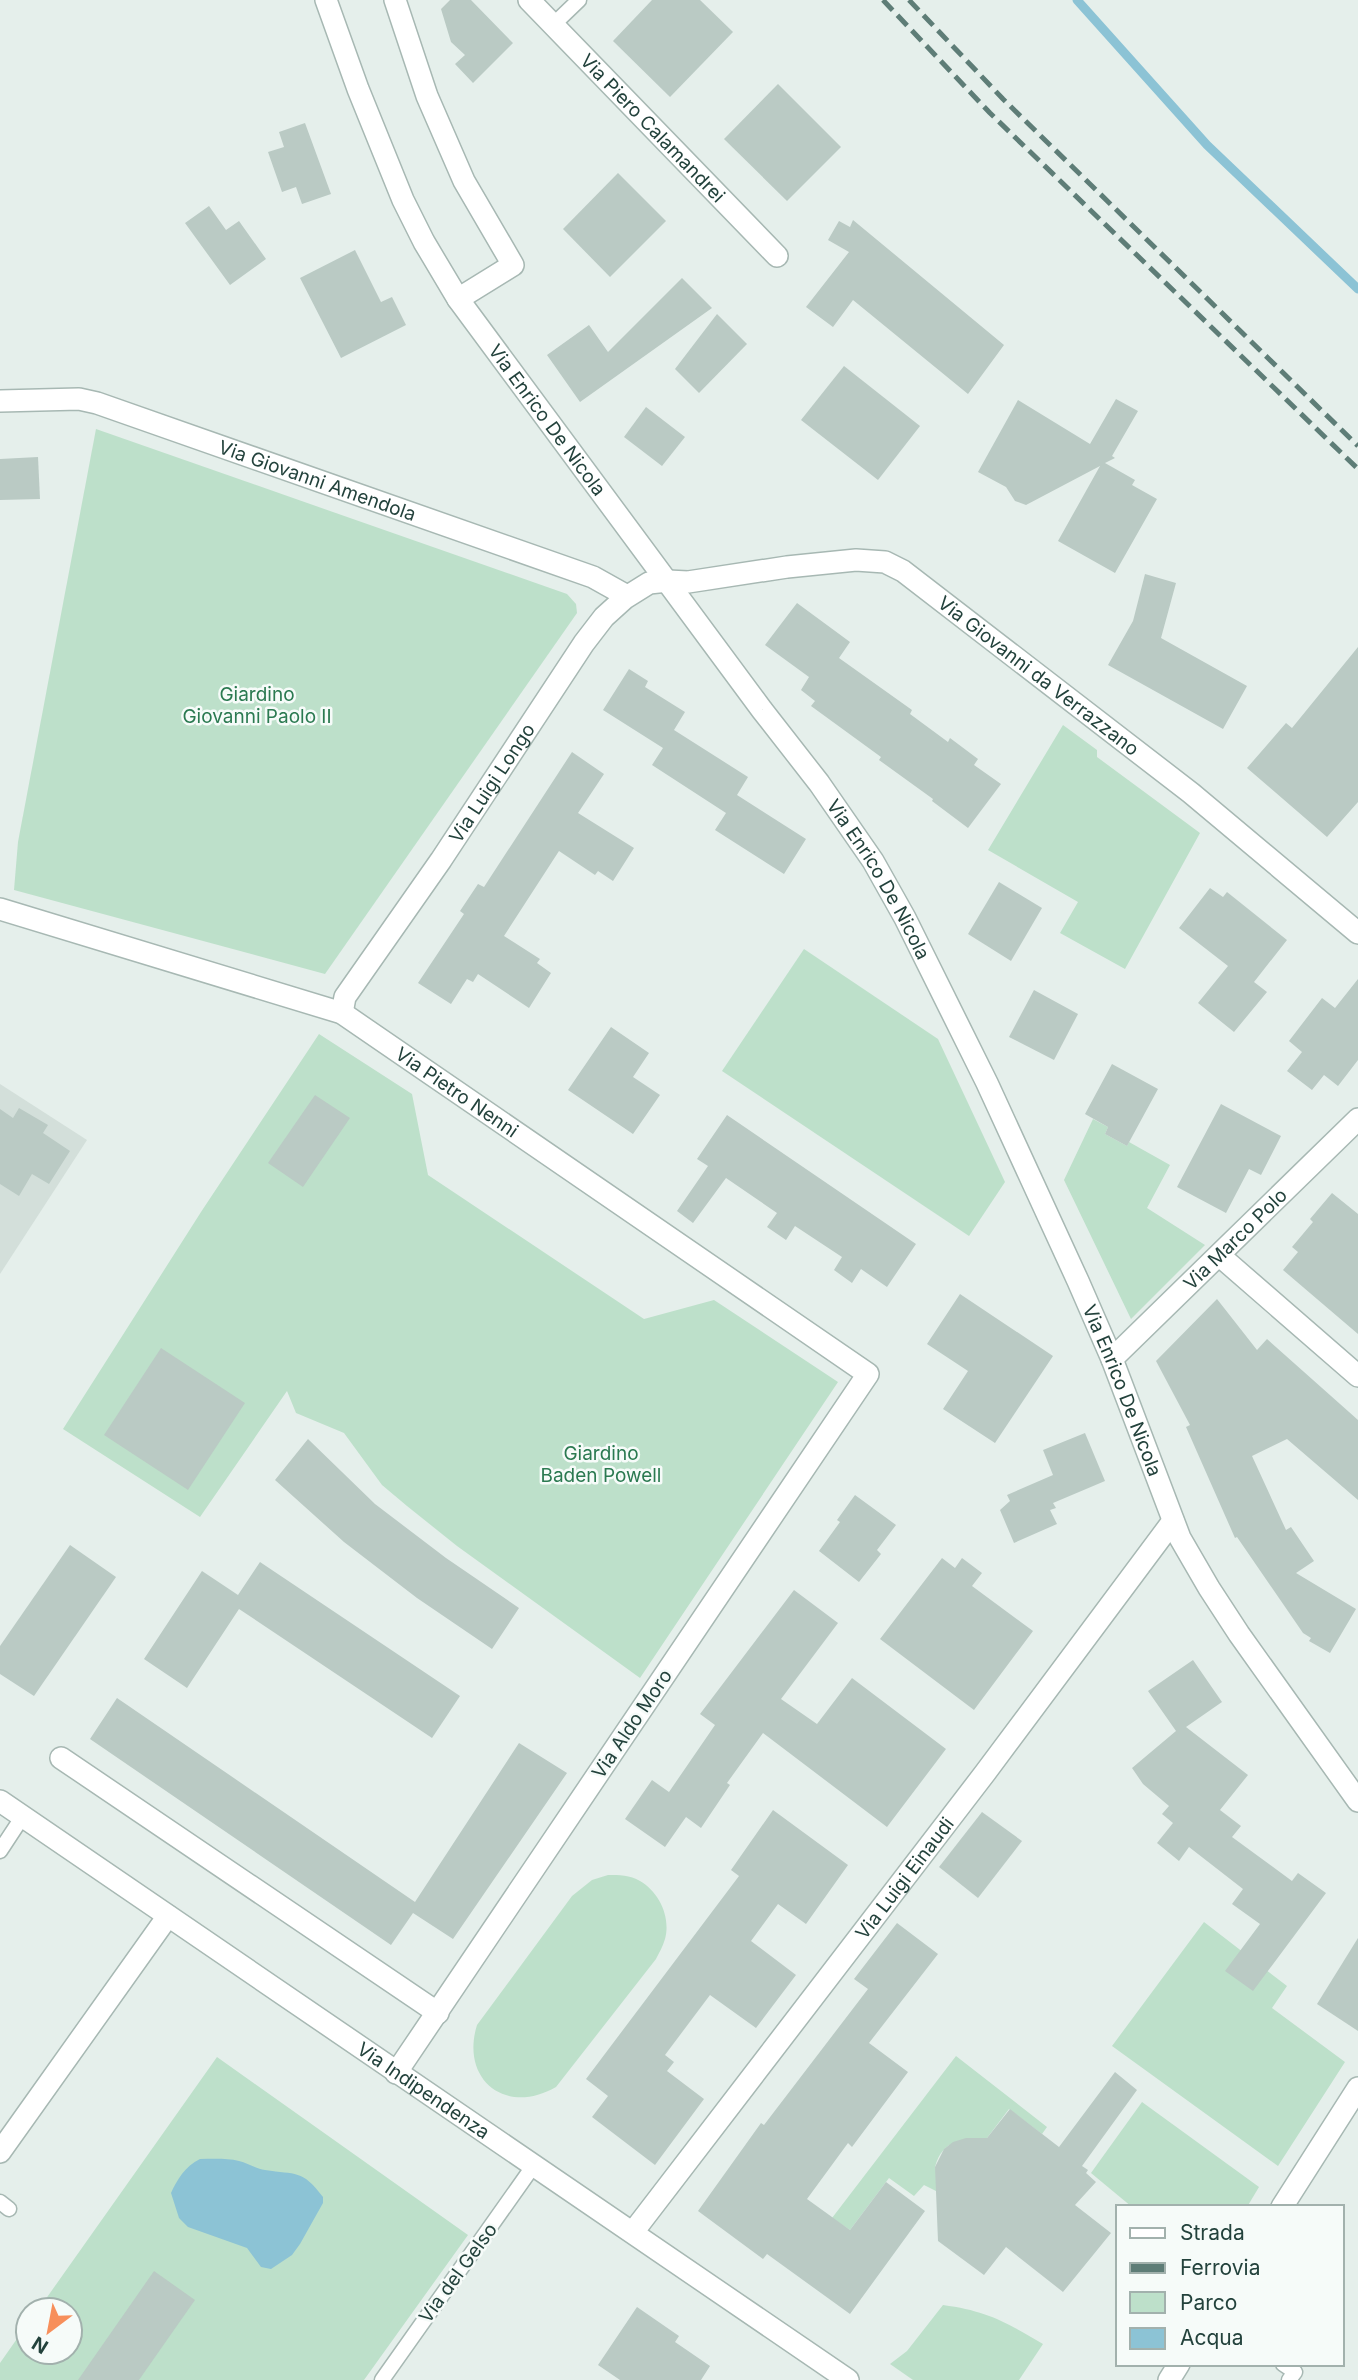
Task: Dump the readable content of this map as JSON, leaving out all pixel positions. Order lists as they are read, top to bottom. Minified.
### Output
{"streets":{"street":["Via Piero Calamandrei","Via Enrico De Nicola","Via Giovanni Amendola","Via Giovanni da Verrazzano","Via Luigi Longo","Via Pietro Nenni","Via Marco Polo","Via Aldo Moro","Via Luigi Einaudi","Via Indipendenza"],"lane":["Via del Gelso"]},"crossings":[["Via Enrico De Nicola","Via Giovanni da Verrazzano"],["Via Enrico De Nicola","Via Luigi Longo"],["Via Enrico De Nicola","Via Marco Polo"],["Via Enrico De Nicola","Via Luigi Einaudi"],["Via Giovanni Amendola","Via Luigi Longo"],["Via Giovanni da Verrazzano","Via Luigi Longo"],["Via Luigi Longo","Via Pietro Nenni"],["Via Pietro Nenni","Via Aldo Moro"],["Via Aldo Moro","Via Indipendenza"],["Via Luigi Einaudi","Via Indipendenza"],["Via Indipendenza","Via del Gelso"]],"parks":["Giardino Giovanni Paolo II","Giardino Baden Powell"],"legend":["Strada","Ferrovia","Parco","Acqua"],"north":"bottom left"}
